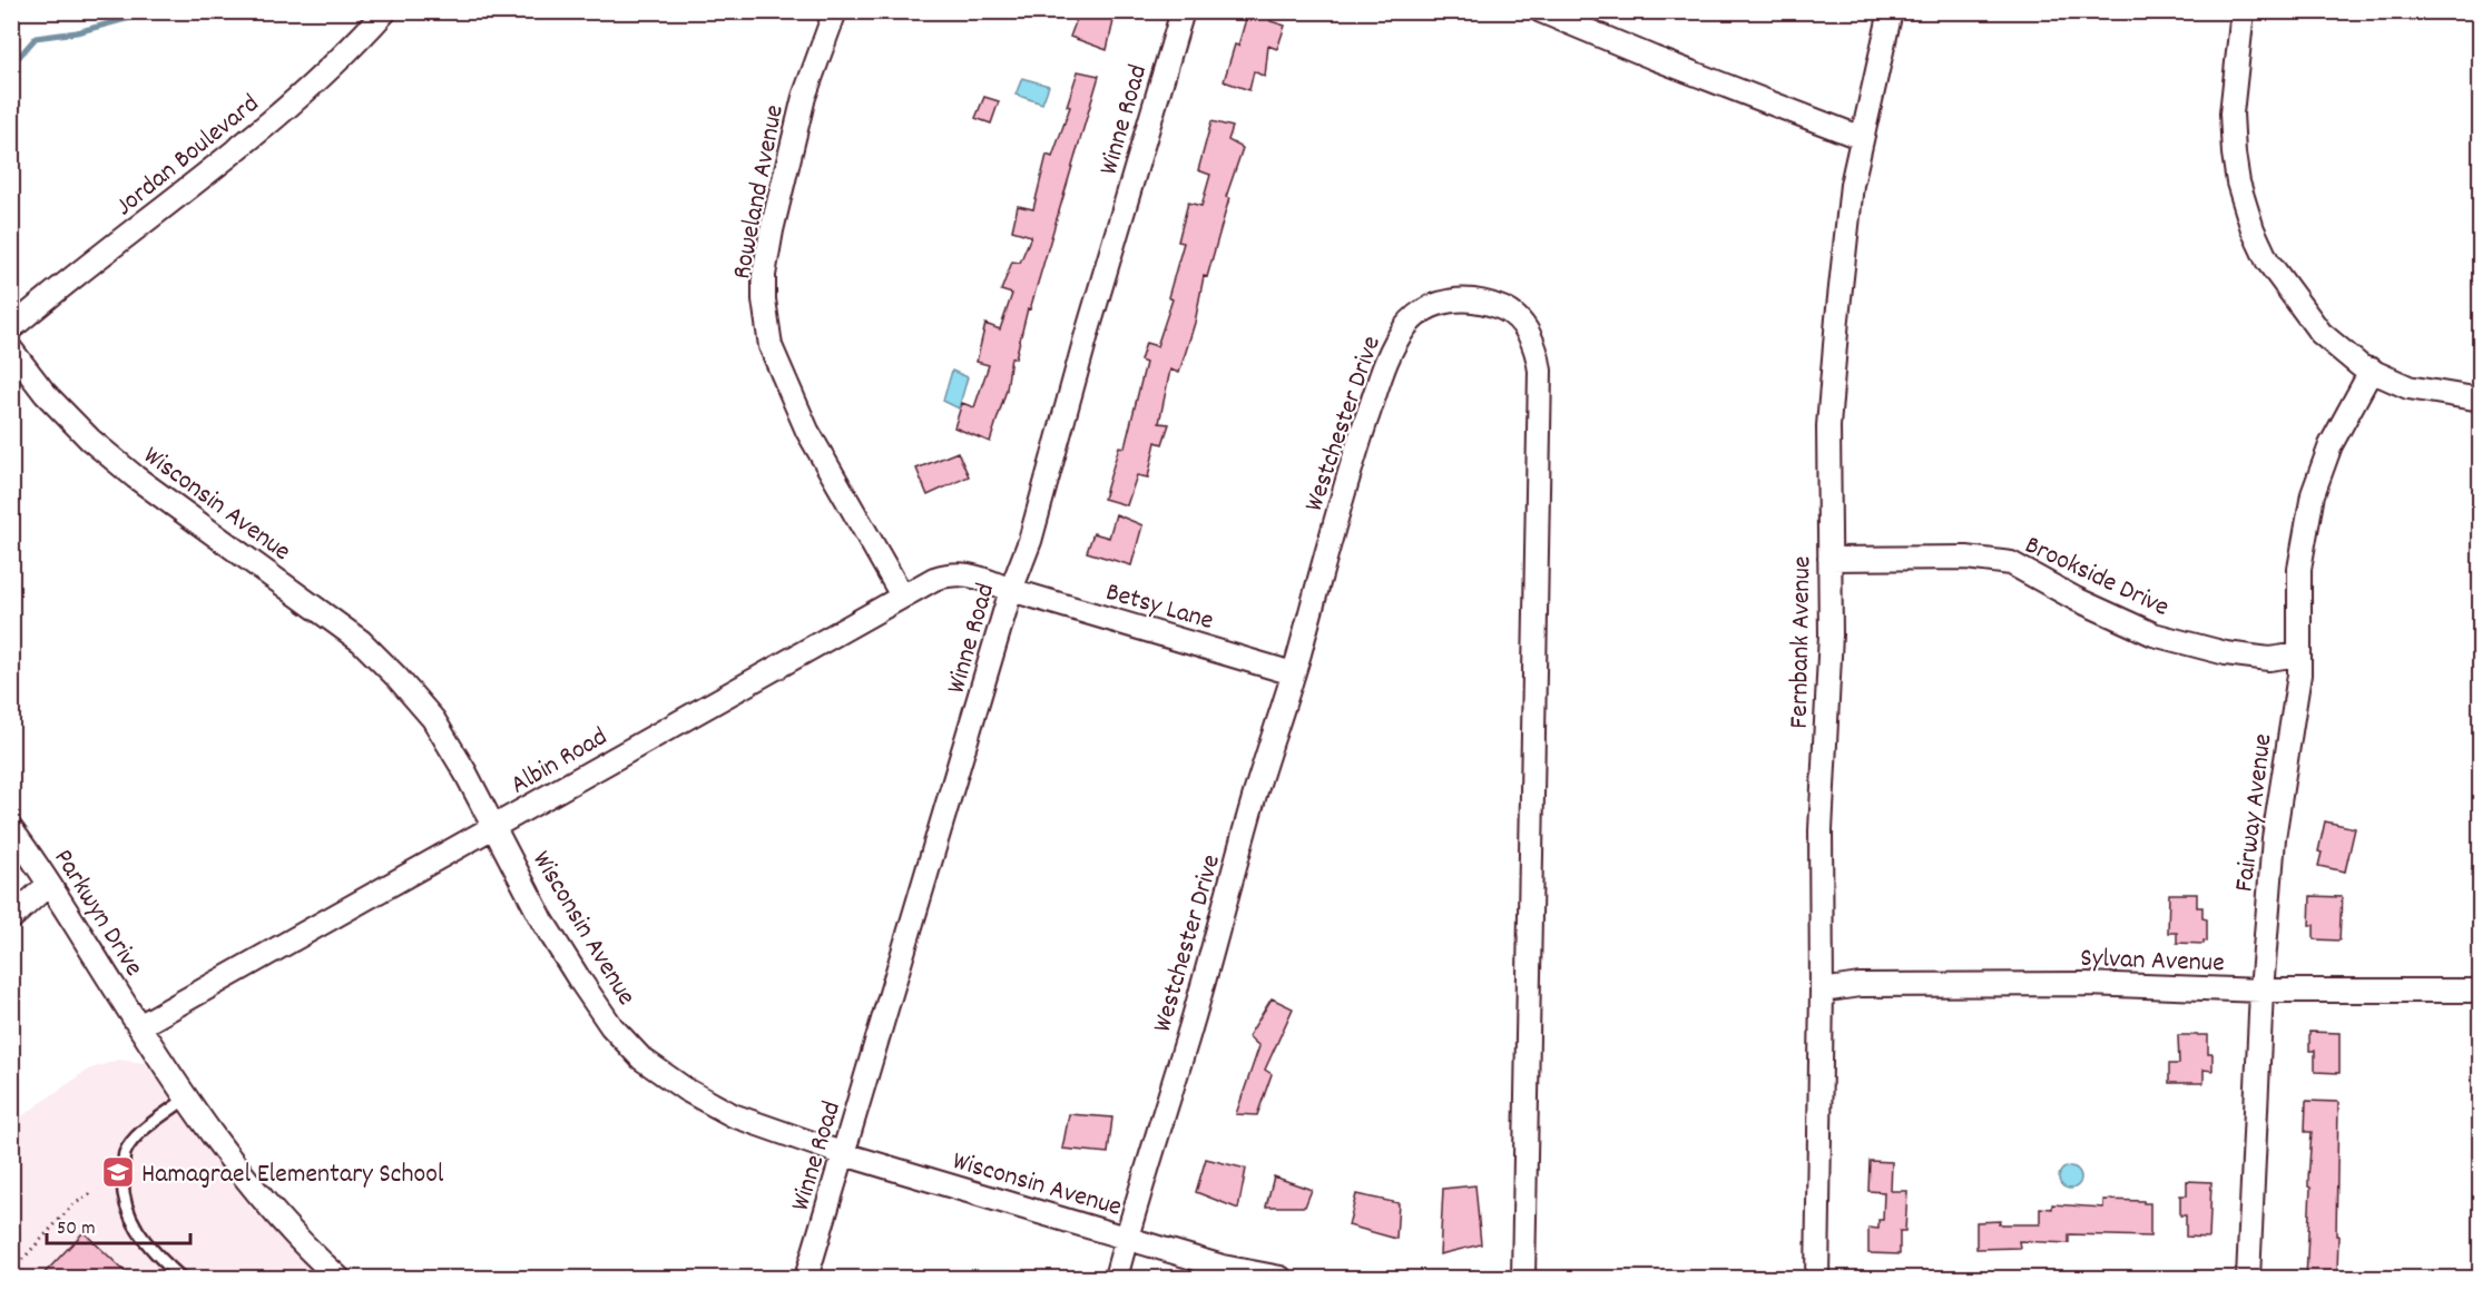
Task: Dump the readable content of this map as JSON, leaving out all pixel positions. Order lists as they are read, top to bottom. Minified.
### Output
{"streets":{"street":["Winne Road","Jordan Boulevard","Roweland Avenue","Westchester Drive","Wisconsin Avenue","Brookside Drive","Betsy Lane","Fernbank Avenue","Albin Road","Fairway Avenue","Parkwyn Drive","Sylvan Avenue"]},"crossings":[["Winne Road","Wisconsin Avenue"],["Winne Road","Betsy Lane"],["Winne Road","Albin Road"],["Roweland Avenue","Albin Road"],["Westchester Drive","Wisconsin Avenue"],["Westchester Drive","Betsy Lane"],["Wisconsin Avenue","Albin Road"],["Brookside Drive","Fernbank Avenue"],["Brookside Drive","Fairway Avenue"],["Betsy Lane","Albin Road"],["Fernbank Avenue","Sylvan Avenue"],["Albin Road","Parkwyn Drive"],["Fairway Avenue","Sylvan Avenue"]],"places":{"school or university":["Hamagrael Elementary School"]},"scale_bar":"50 m"}
